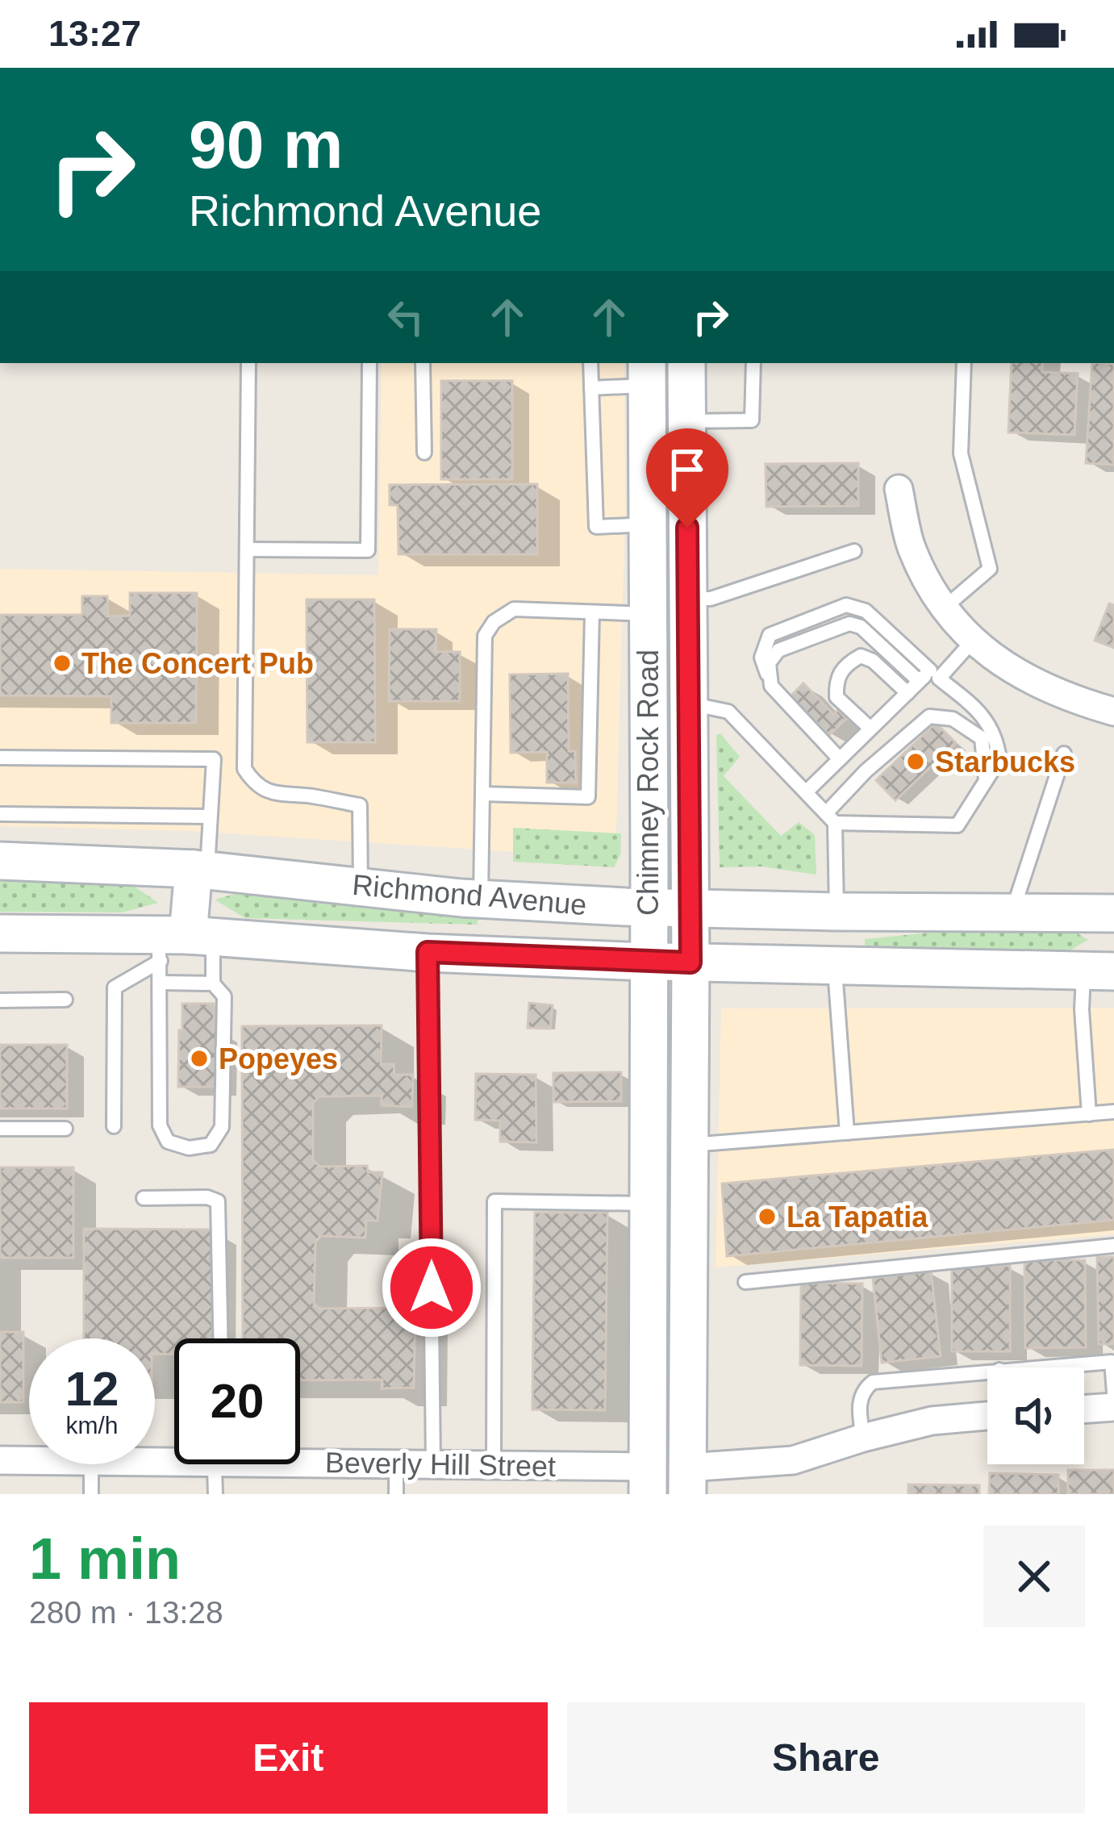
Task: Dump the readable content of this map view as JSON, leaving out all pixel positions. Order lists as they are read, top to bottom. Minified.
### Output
{"streets":{"main road":["Chimney Rock Road","Richmond Avenue"],"street":["Beverly Hill Street"]},"crossings":[["Chimney Rock Road","Richmond Avenue"],["Chimney Rock Road","Beverly Hill Street"]],"places":["The Concert Pub","Starbucks","Popeyes","La Tapatia"],"page":{"status":"13:27","turn":["90 m","Richmond Avenue"],"speed":"12 km/h","limit":"20","heading":["1 min","280 m · 13:28"],"buttons":["Exit","Share"]}}
